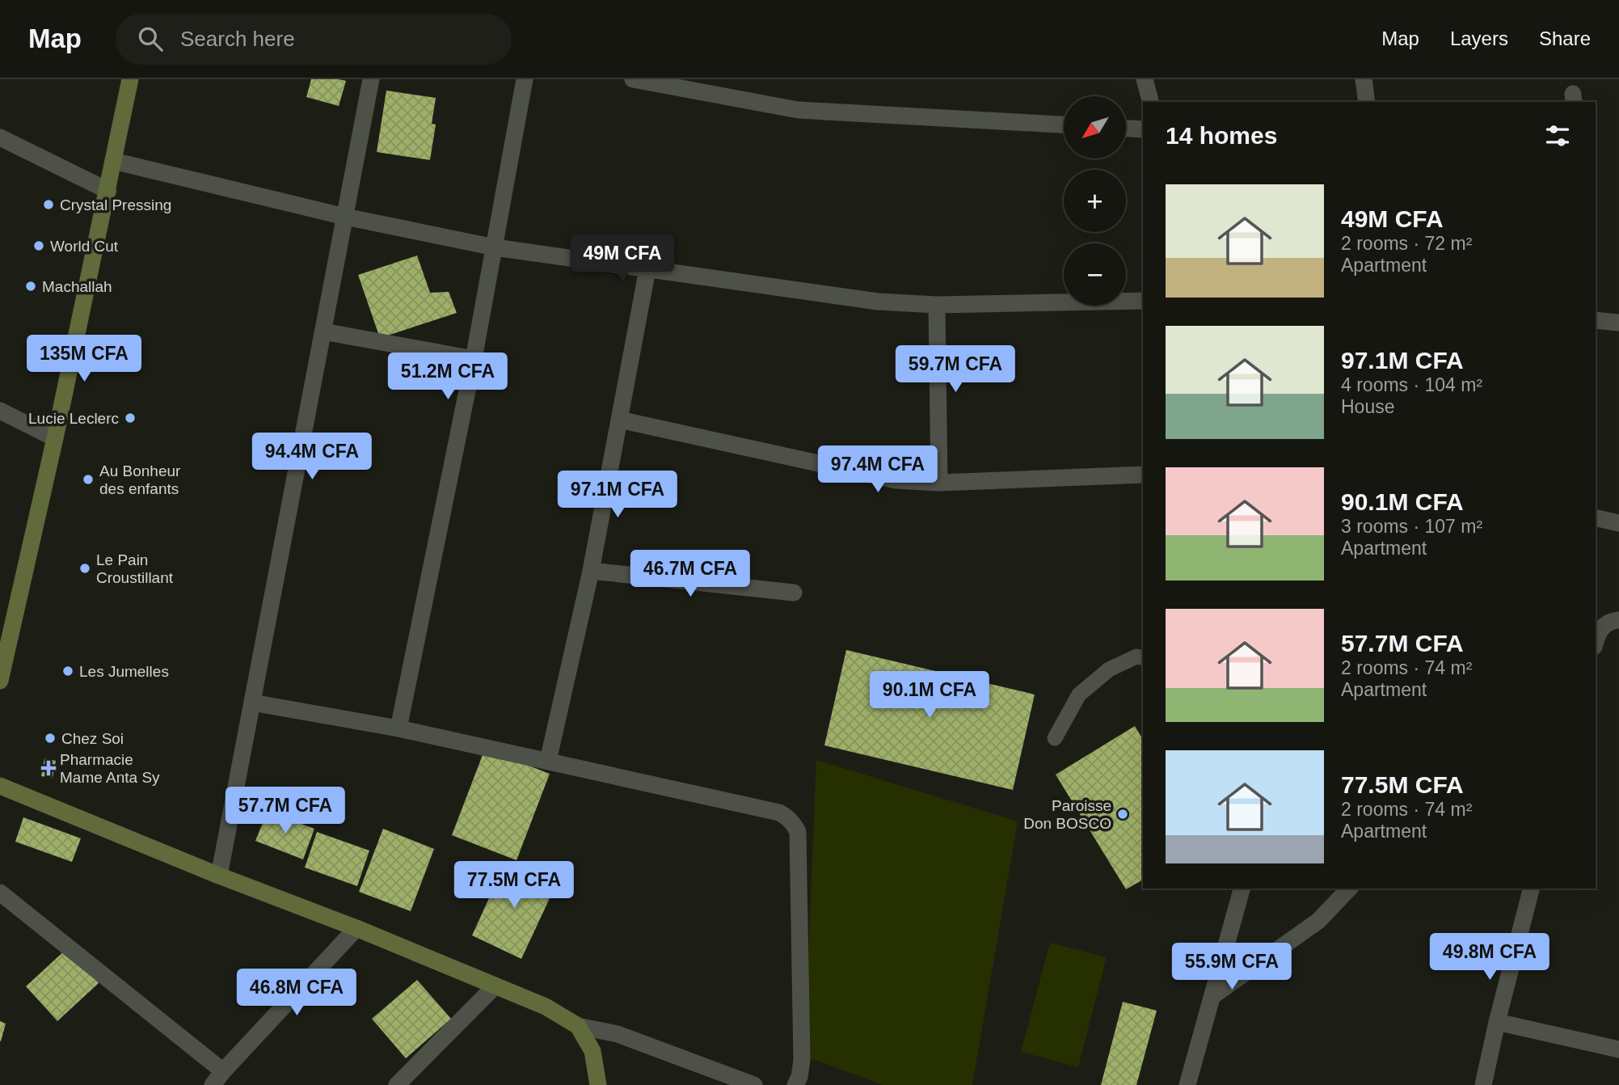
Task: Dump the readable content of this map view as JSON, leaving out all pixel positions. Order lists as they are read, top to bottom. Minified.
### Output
{"places":{"other":["Crystal Pressing","World Cut","Machallah","Lucie Leclerc","Au Bonheur des enfants","Le Pain Croustillant","Les Jumelles","Chez Soi","Paroisse Don BOSCO"],"health":["Pharmacie Mame Anta Sy"]},"north":"bottom left","page":{"header":"Map","search":"Search here","nav":["Map","Layers","Share"],"map_buttons":["+","−"],"heading":"14 homes","list":[{"name":"49M CFA","note":"2 rooms · 72 m² · Apartment"},{"name":"97.1M CFA","note":"4 rooms · 104 m² · House"},{"name":"90.1M CFA","note":"3 rooms · 107 m² · Apartment"},{"name":"57.7M CFA","note":"2 rooms · 74 m² · Apartment"},{"name":"77.5M CFA","note":"2 rooms · 74 m² · Apartment"}],"price":["49M CFA","135M CFA","59.7M CFA","51.2M CFA","94.4M CFA","97.4M CFA","97.1M CFA","46.7M CFA","90.1M CFA","57.7M CFA","77.5M CFA","49.8M CFA","55.9M CFA","46.8M CFA"]}}
